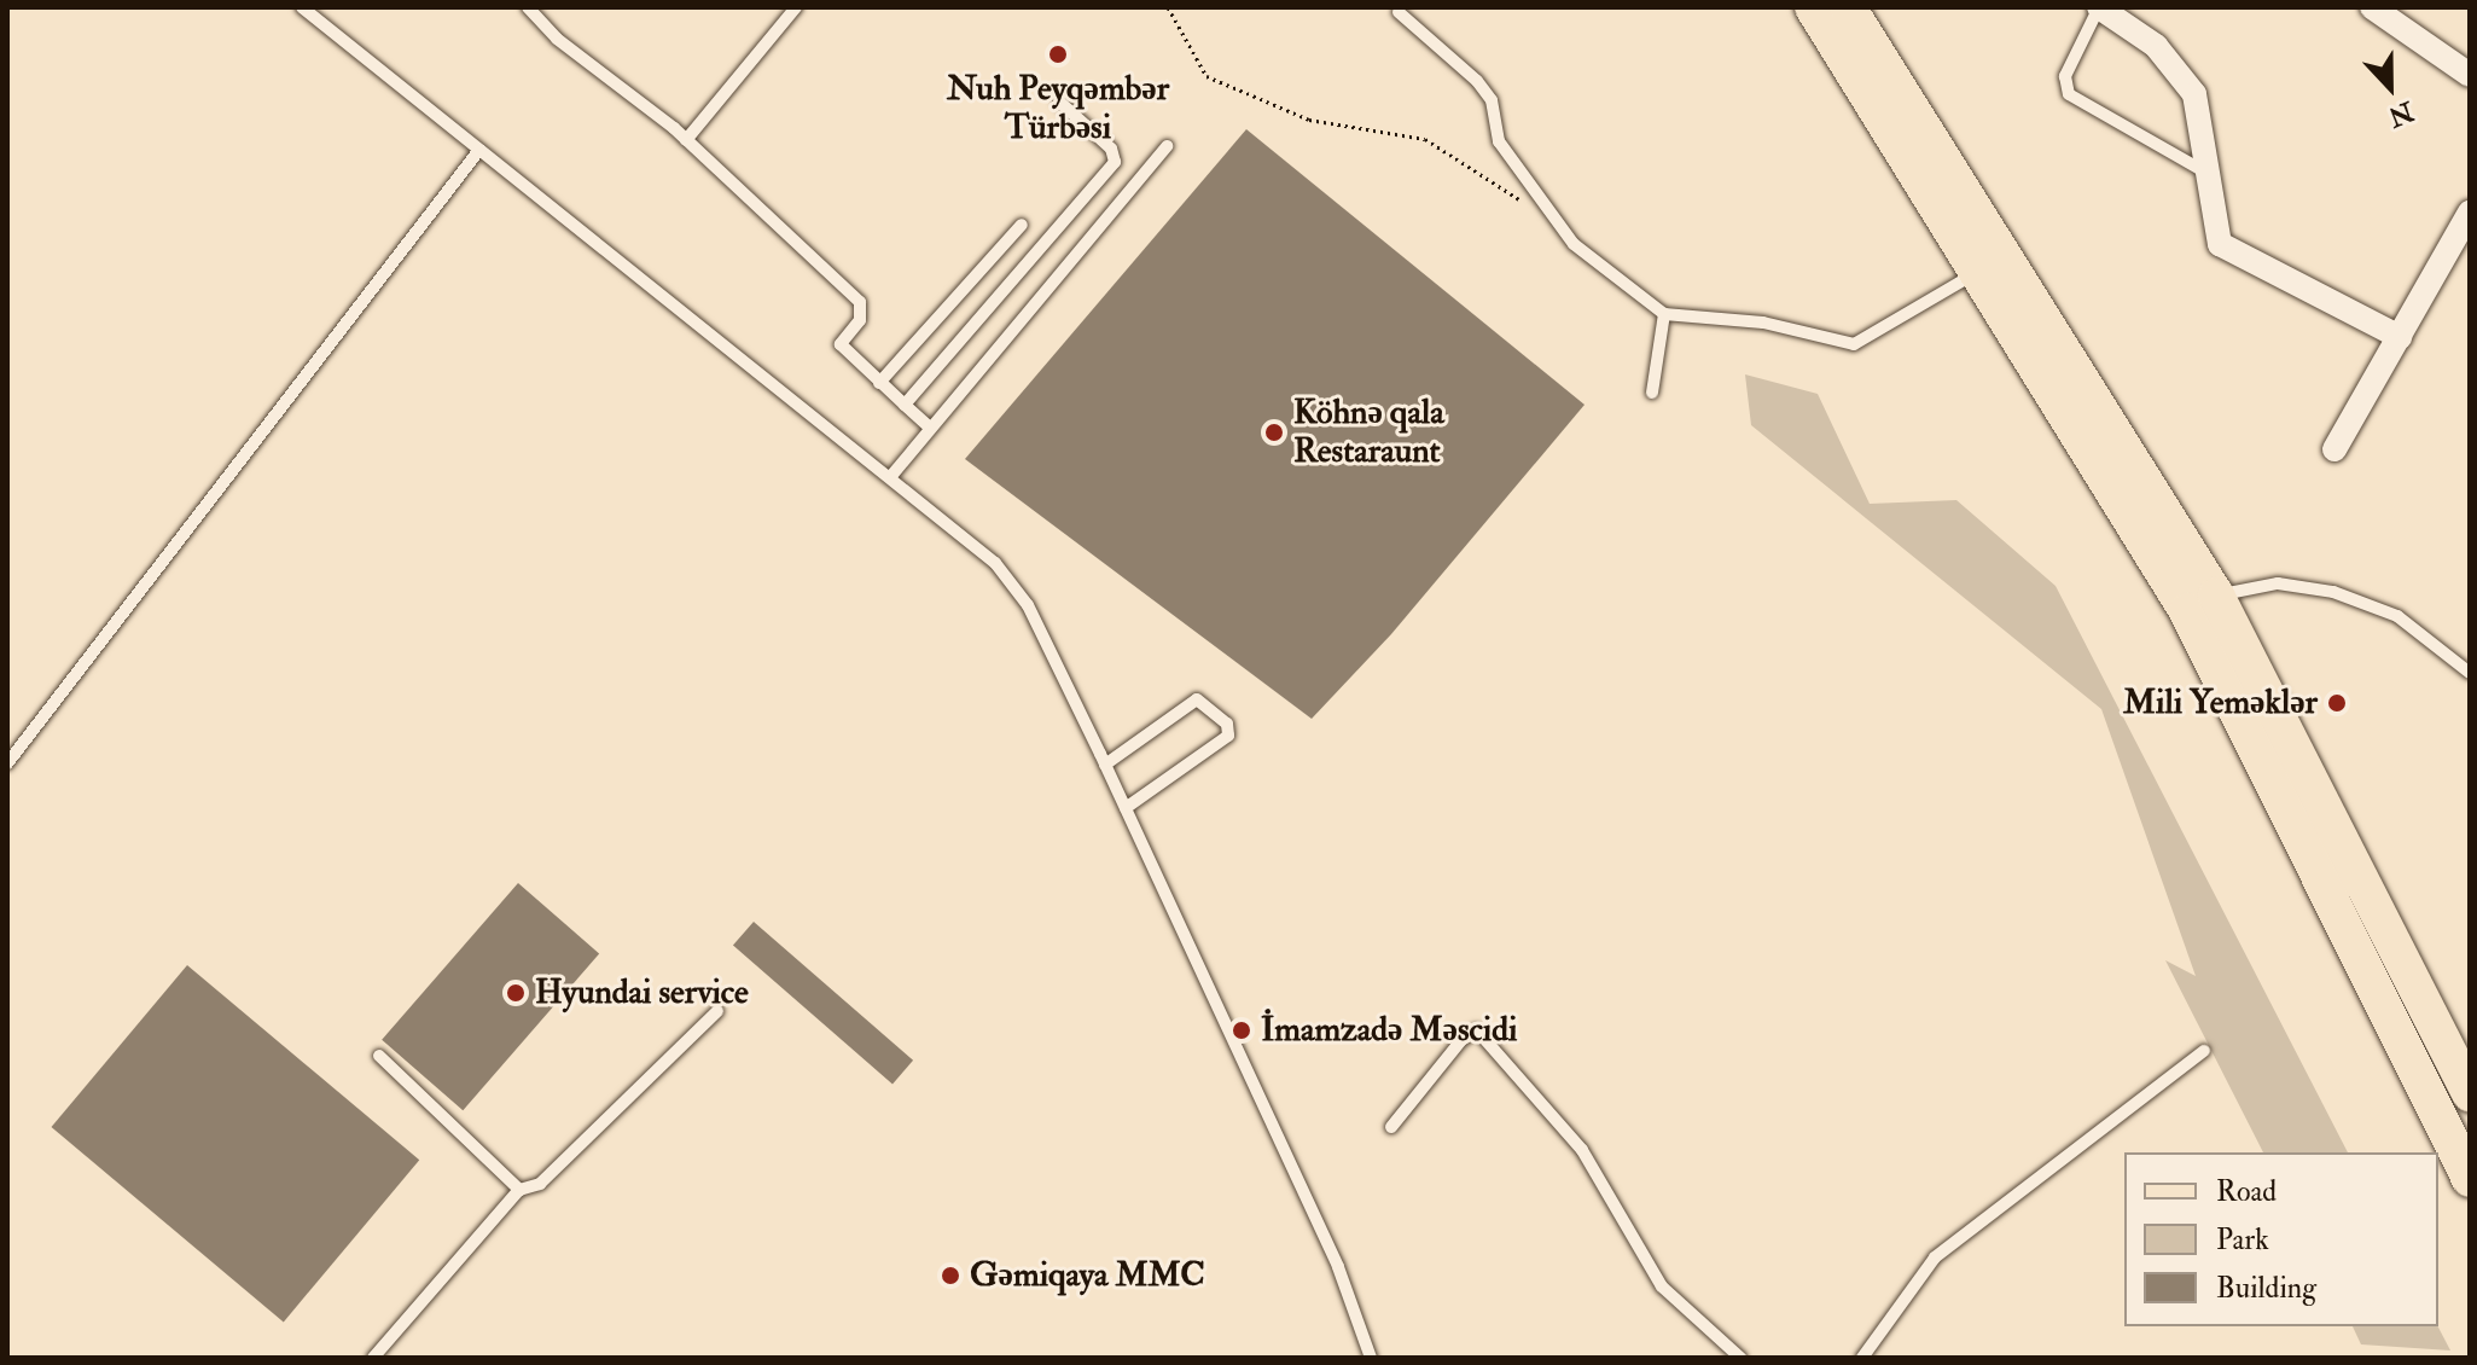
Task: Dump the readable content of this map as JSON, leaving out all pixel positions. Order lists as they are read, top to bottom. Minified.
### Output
{"places":["Nuh Peyqəmbər Türbəsi","Köhnə qala Restaraunt","Mili Yeməklər","Hyundai service","İmamzadə Məscidi","Gəmiqaya MMC"],"legend":["Road","Park","Building"],"north":"bottom"}
